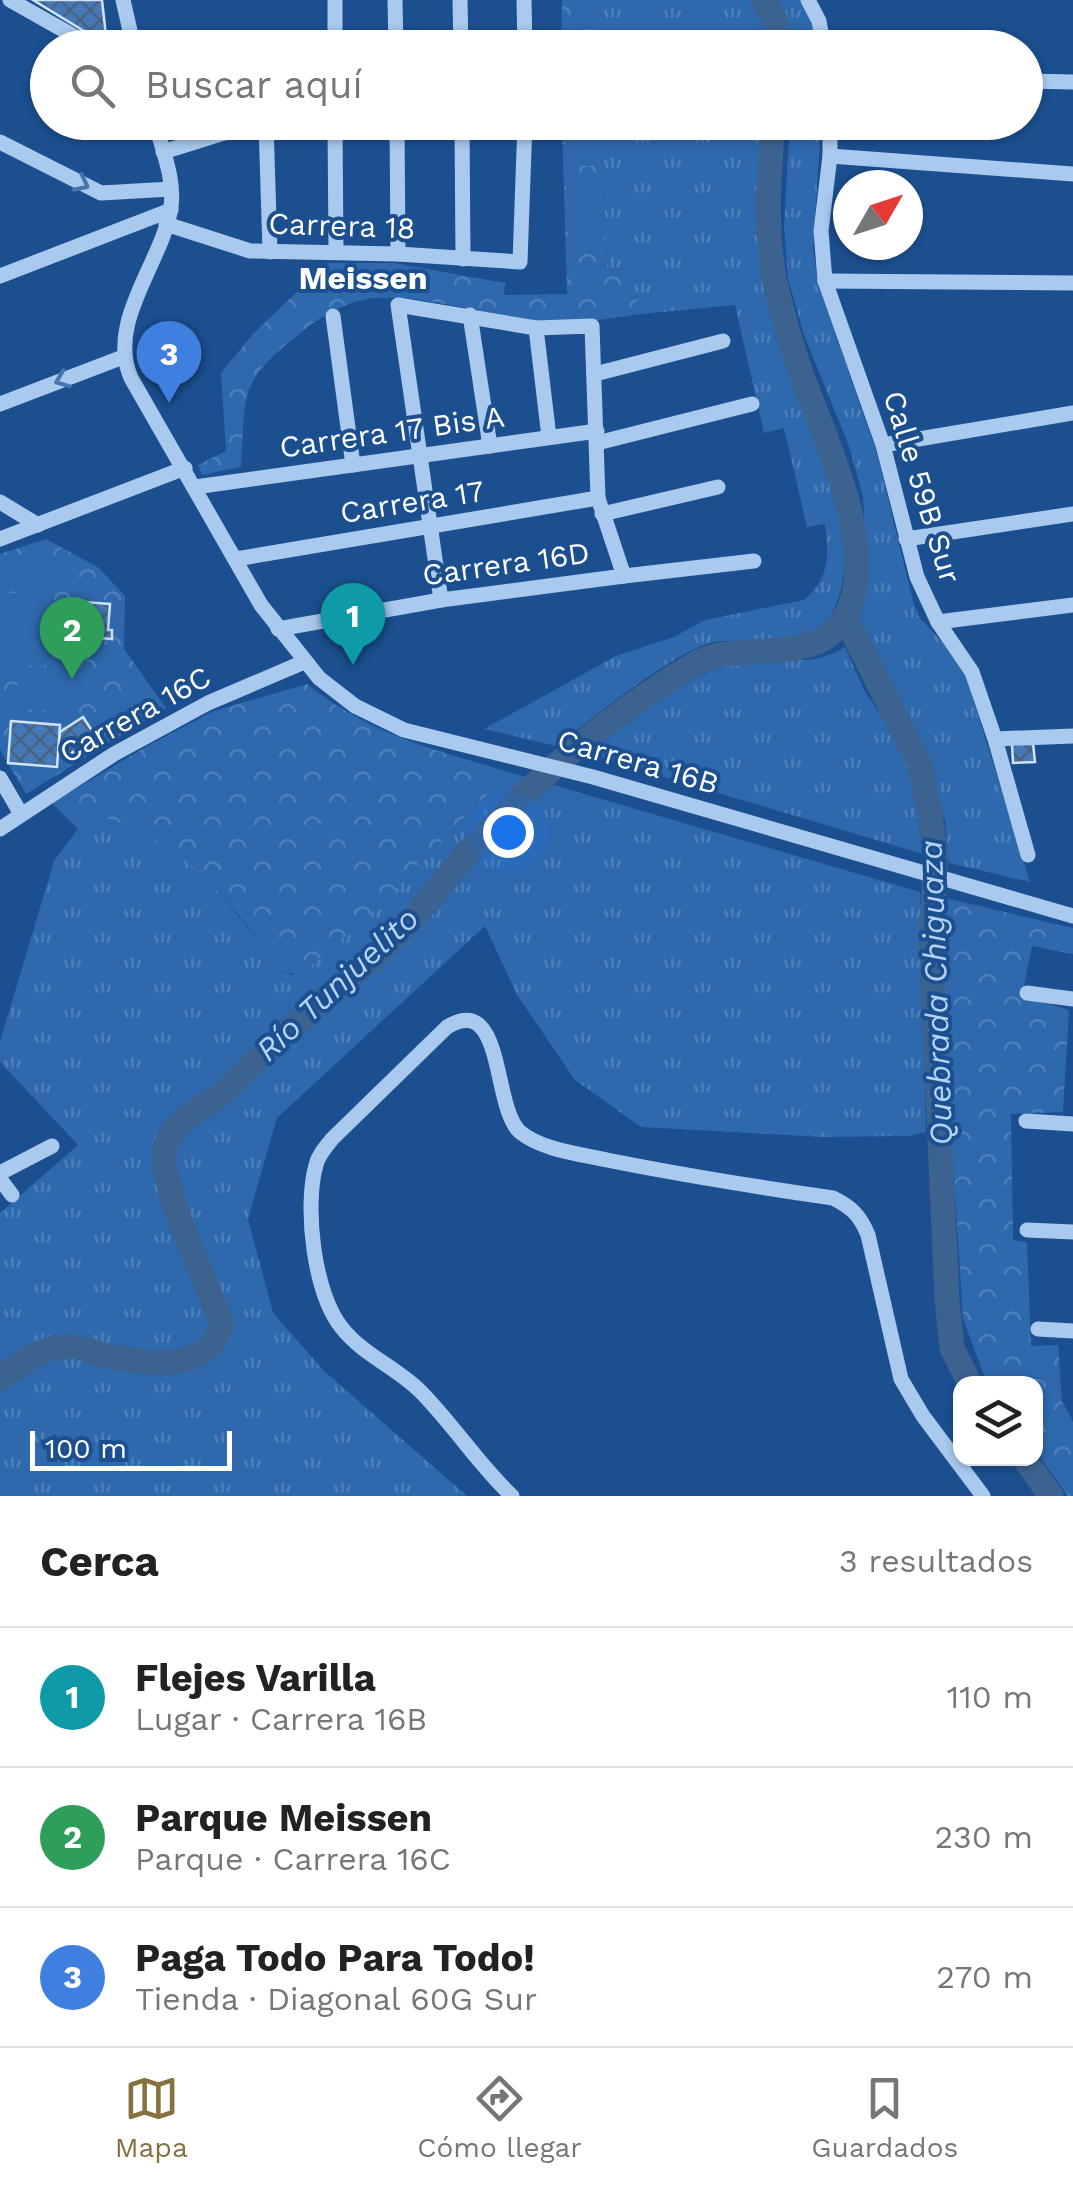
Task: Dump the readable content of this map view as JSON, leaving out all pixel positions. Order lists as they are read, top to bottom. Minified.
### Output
{"streets":{"street":["Carrera 18","Carrera 17 Bis A","Calle 59B Sur","Carrera 17","Carrera 16D","Carrera 16C","Carrera 16B"]},"crossings":[["Carrera 17 Bis A","Carrera 16B"],["Carrera 17","Carrera 16B"],["Carrera 16D","Carrera 16B"],["Carrera 16C","Carrera 16B"]],"districts":["Meissen"],"water":["Río Tunjuelito","Quebrada Chiguaza"],"scale_bar":"100 m","north":"top right","page":{"search":"Buscar aquí","pins":["3","1","2"],"scale":"100 m","heading":["Cerca","3 resultados"],"list":[{"mark":"1","name":"Flejes Varilla","note":"Lugar · Carrera 16B","value":"110 m"},{"mark":"2","name":"Parque Meissen","note":"Parque · Carrera 16C","value":"230 m"},{"mark":"3","name":"Paga Todo Para Todo!","note":"Tienda · Diagonal 60G Sur","value":"270 m"}],"nav":["Mapa","Cómo llegar","Guardados"]}}
